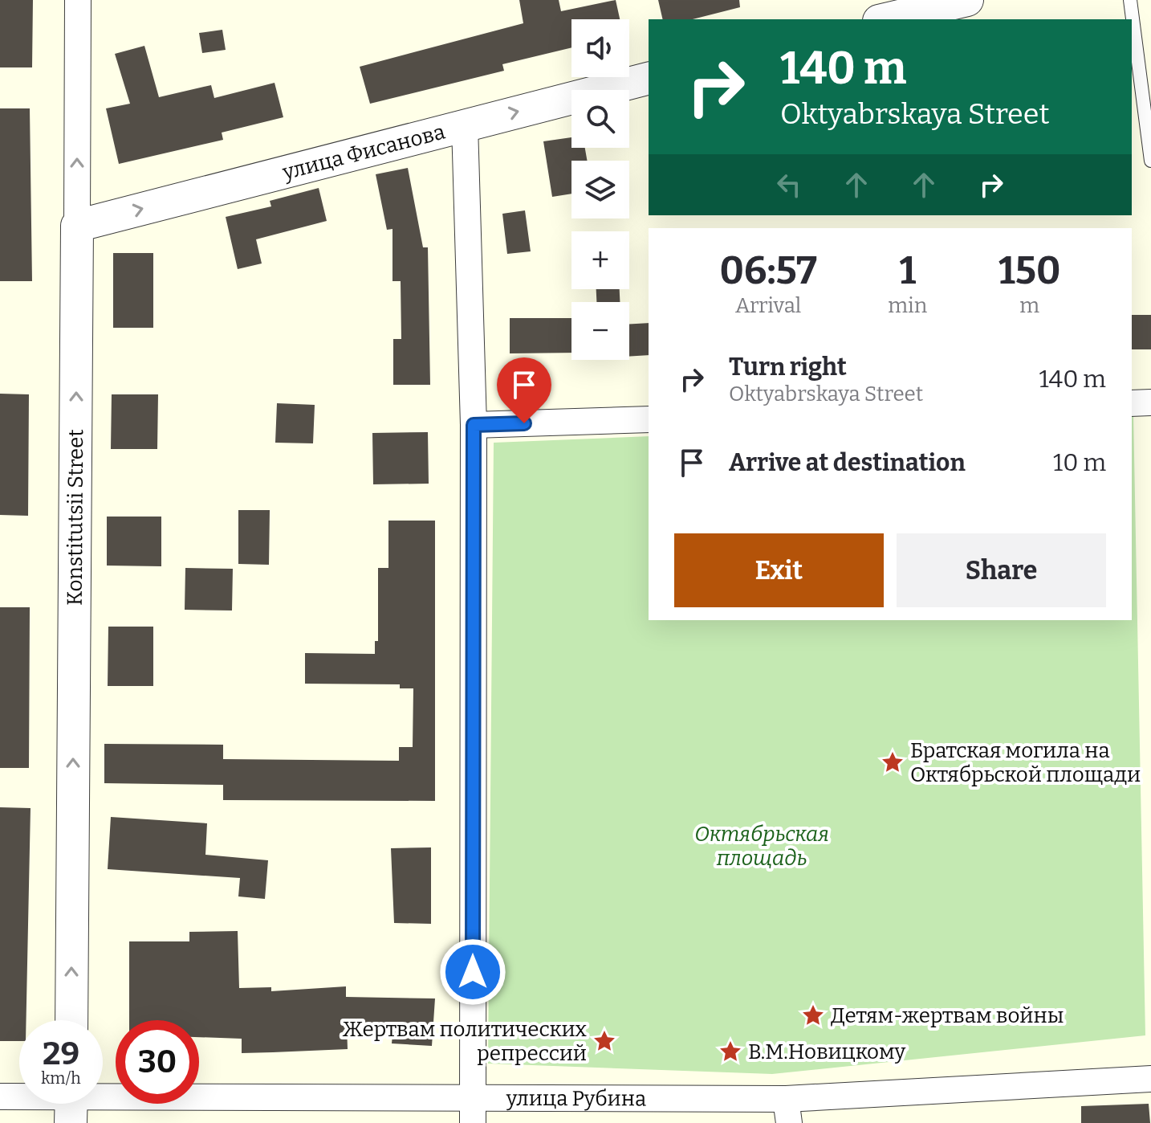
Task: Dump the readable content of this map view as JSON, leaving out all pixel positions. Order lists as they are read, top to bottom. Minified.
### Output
{"streets":{"street":["улица Фисанова","Konstitutsii Street","улица Рубина"]},"crossings":[["улица Фисанова","Konstitutsii Street"]],"one_way":["улица Фисанова","Konstitutsii Street"],"parks":["Октябрьская площадь"],"places":{"place":["Братская могила на Октябрьской площади","Детям-жертвам войны","Жертвам политических репрессий","В.М.Новицкому"]},"page":{"map_buttons":["+","−"],"turn":["140 m","Oktyabrskaya Street"],"eta":["06:57","Arrival","1","min","150","m"],"list":[{"name":"Turn right","note":"Oktyabrskaya Street","value":"140 m"},{"name":"Arrive at destination","value":"10 m"}],"buttons":["Exit","Share"],"speed":"29 km/h","limit":"30"}}
